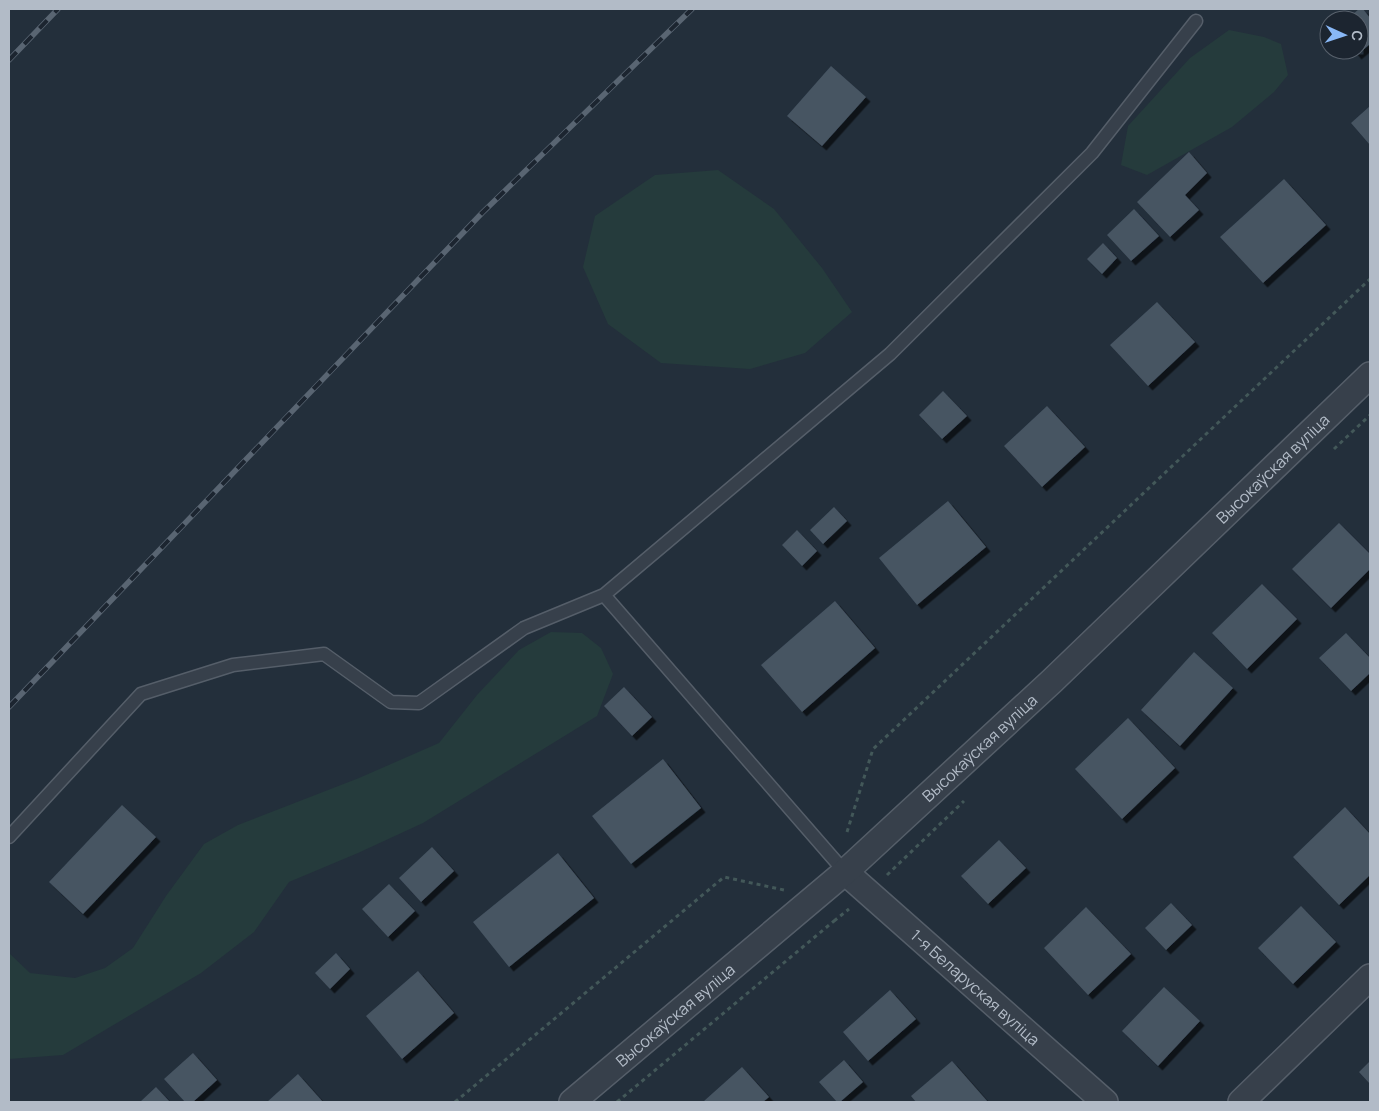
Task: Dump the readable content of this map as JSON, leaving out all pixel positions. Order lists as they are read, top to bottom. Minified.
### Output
{"streets":{"street":["Высокаўская вуліца","1-я Беларуская вуліца"]},"crossings":[["Высокаўская вуліца","1-я Беларуская вуліца"]],"north":"right"}
